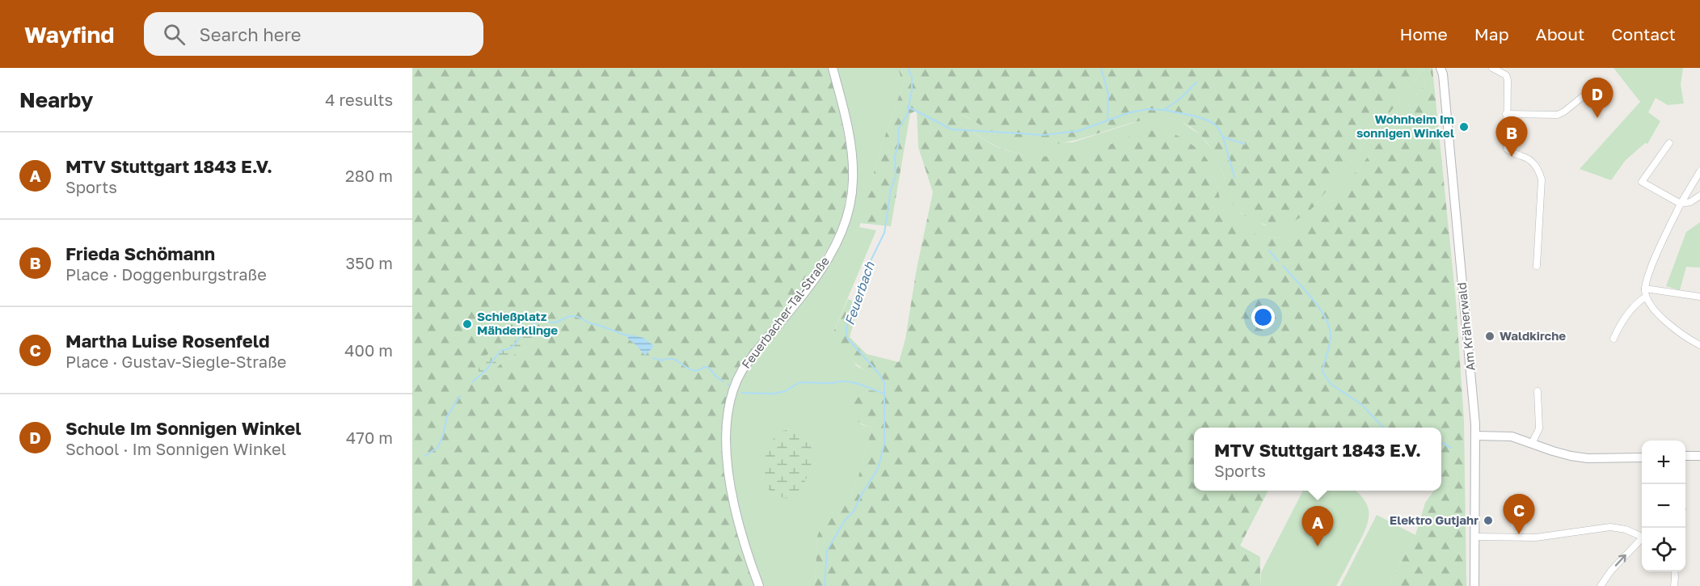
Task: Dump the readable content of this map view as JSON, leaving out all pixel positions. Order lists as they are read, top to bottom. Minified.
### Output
{"streets":{"main road":["Feuerbacher-Tal-Straße","Am Kräherwald"]},"water":["Feuerbach"],"places":["Wohnheim Im sonnigen Winkel","Schießplatz Mähderklinge","Waldkirche","Elektro Gutjahr"],"page":{"header":"Wayfind","search":"Search here","nav":["Home","Map","About","Contact"],"heading":["Nearby","4 results"],"pins":["D","B","C","A"],"list":[{"mark":"A","name":"MTV Stuttgart 1843 E.V.","note":"Sports","value":"280 m"},{"mark":"B","name":"Frieda Schömann","note":"Place · Doggenburgstraße","value":"350 m"},{"mark":"C","name":"Martha Luise Rosenfeld","note":"Place · Gustav-Siegle-Straße","value":"400 m"},{"mark":"D","name":"Schule Im Sonnigen Winkel","note":"School · Im Sonnigen Winkel","value":"470 m"}],"popup":["MTV Stuttgart 1843 E.V.","Sports"],"map_buttons":["+","−"]}}
